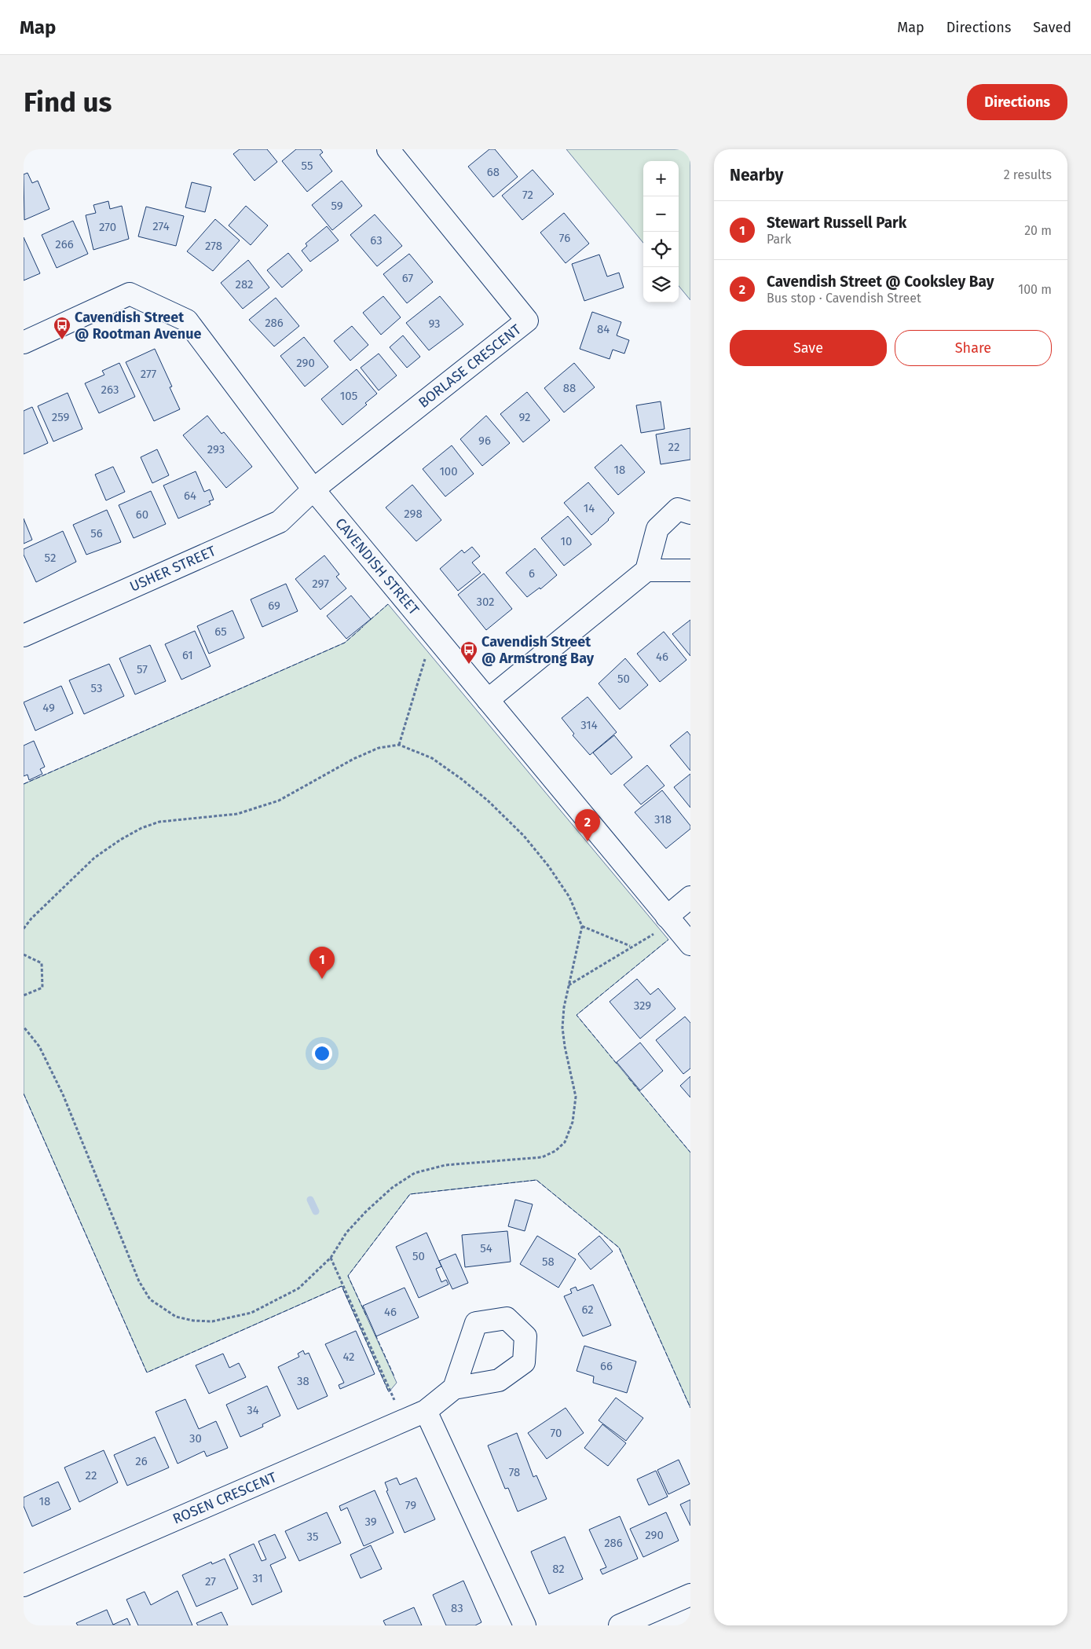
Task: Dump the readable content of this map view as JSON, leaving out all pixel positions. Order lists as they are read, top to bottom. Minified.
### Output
{"streets":{"street":["BORLASE CRESCENT","CAVENDISH STREET","USHER STREET","ROSEN CRESCENT"]},"crossings":[["BORLASE CRESCENT","CAVENDISH STREET"],["BORLASE CRESCENT","USHER STREET"],["CAVENDISH STREET","USHER STREET"]],"places":{"bus stop":["Cavendish Street @ Rootman Avenue","Cavendish Street @ Armstrong Bay"]},"house_numbers":["55","68","72","59","274","270","76","63","266","278","67","282","286","93","84","290","277","88","263","105","259","92","96","22","293","18","100","64","14","298","60","56","10","52","6","297","302","69","65","61","46","57","50","53","49","314","318","329","54","50","58","62","46","42","66","38","34","70","30","26","78","22","18","79","39","290","35","286","82","31","27","83"],"page":{"header":"Map","nav":["Map","Directions","Saved"],"buttons":["Directions",["Save","Share"]],"title":"Find us","heading":["Nearby","2 results"],"map_buttons":["+","−"],"list":[{"mark":"1","name":"Stewart Russell Park","note":"Park","value":"20 m"},{"mark":"2","name":"Cavendish Street @ Cooksley Bay","note":"Bus stop · Cavendish Street","value":"100 m"}],"pins":["2","1"]}}
